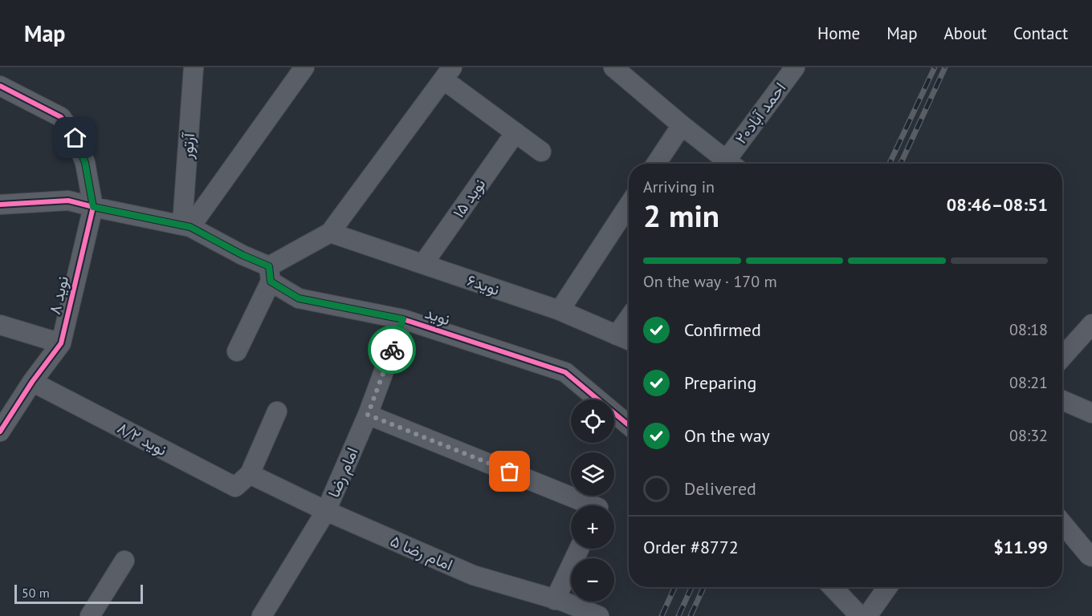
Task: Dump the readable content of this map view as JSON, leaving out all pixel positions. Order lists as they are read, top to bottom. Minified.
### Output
{"streets":{"street":["احمد آباد۲۰","آرتور","نوید ۱۵","نوید۶","نوید ۸","نوید","نوید ۸/۲","امام رضا","امام رضا ۵"]},"crossings":[["آرتور","نوید"],["نوید ۱۵","نوید۶"],["نوید ۸","نوید"],["نوید ۸","نوید ۸/۲"],["نوید","امام رضا"],["نوید ۸/۲","امام رضا ۵"],["امام رضا","امام رضا ۵"]],"scale_bar":"50 m","page":{"header":"Map","nav":["Home","Map","About","Contact"],"heading":["2 min","Arriving in","08:46–08:51"],"panel":["Order #8772","$11.99"],"bar":"On the way · 170 m","list":[["Confirmed","08:18"],["Preparing","08:21"],["On the way","08:32"],"Delivered"],"map_buttons":["+","−"],"scale":"50 m"}}
